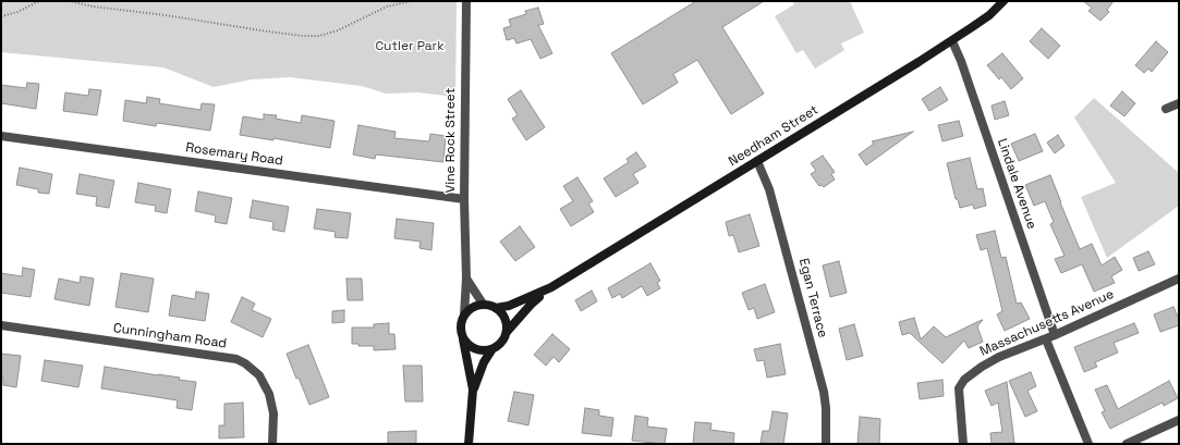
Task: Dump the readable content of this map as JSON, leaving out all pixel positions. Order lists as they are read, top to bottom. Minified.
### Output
{"streets":{"main road":["Needham Street"],"street":["Vine Rock Street","Rosemary Road","Lindale Avenue","Egan Terrace","Massachusetts Avenue","Cunningham Road"]},"crossings":[["Needham Street","Vine Rock Street"],["Needham Street","Lindale Avenue"],["Needham Street","Egan Terrace"],["Vine Rock Street","Rosemary Road"],["Lindale Avenue","Massachusetts Avenue"]],"parks":["Cutler Park"]}
